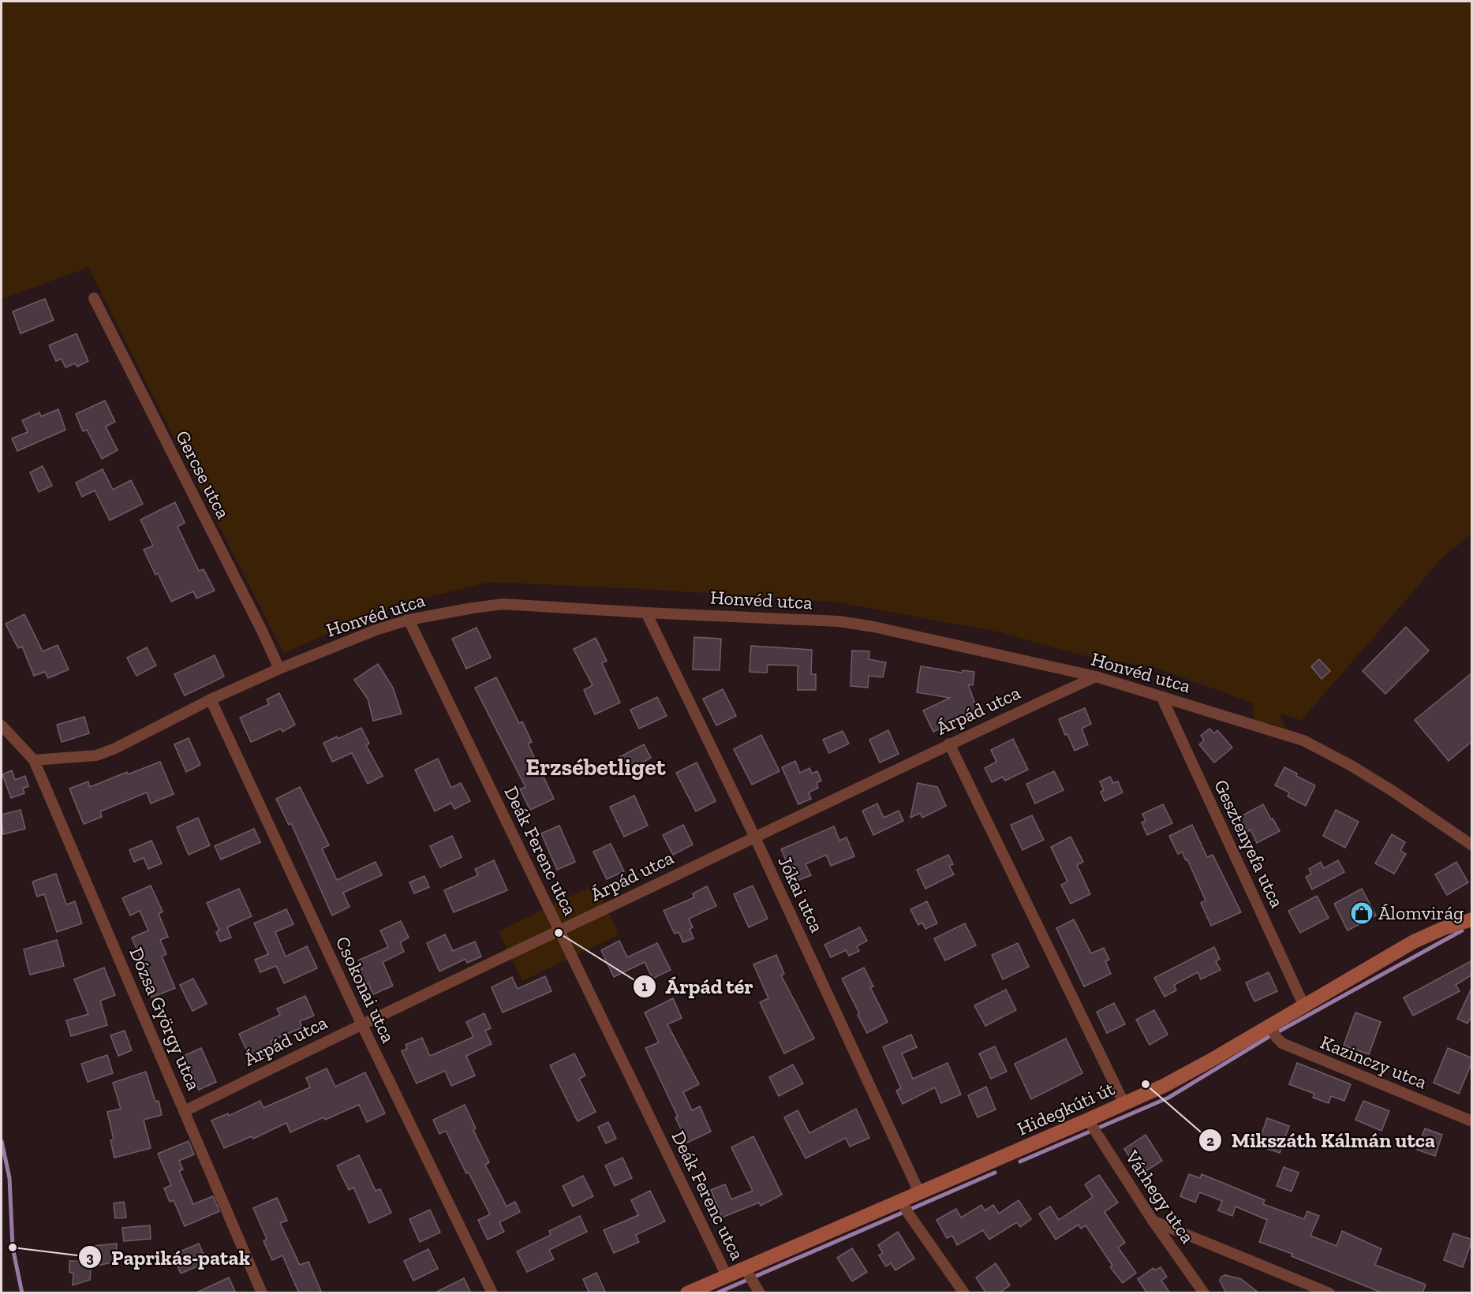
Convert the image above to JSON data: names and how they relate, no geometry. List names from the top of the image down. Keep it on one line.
{"streets":{"main road":["Hidegkúti út"],"street":["Gercse utca","Honvéd utca","Árpád utca","Gesztenyefa utca","Deák Ferenc utca","Jókai utca","Csokonai utca","Dózsa György utca","Kazinczy utca","Várhegy utca"]},"crossings":[["Gercse utca","Honvéd utca"],["Honvéd utca","Árpád utca"],["Honvéd utca","Gesztenyefa utca"],["Honvéd utca","Deák Ferenc utca"],["Honvéd utca","Jókai utca"],["Honvéd utca","Csokonai utca"],["Honvéd utca","Dózsa György utca"],["Árpád utca","Deák Ferenc utca"],["Árpád utca","Jókai utca"],["Árpád utca","Csokonai utca"],["Árpád utca","Dózsa György utca"],["Gesztenyefa utca","Hidegkúti út"],["Deák Ferenc utca","Hidegkúti út"],["Jókai utca","Hidegkúti út"],["Kazinczy utca","Hidegkúti út"],["Hidegkúti út","Várhegy utca"]],"districts":["Erzsébetliget"],"places":{"shop":["Álomvirág"],"other":["Árpád tér","Mikszáth Kálmán utca","Paprikás-patak"]}}
